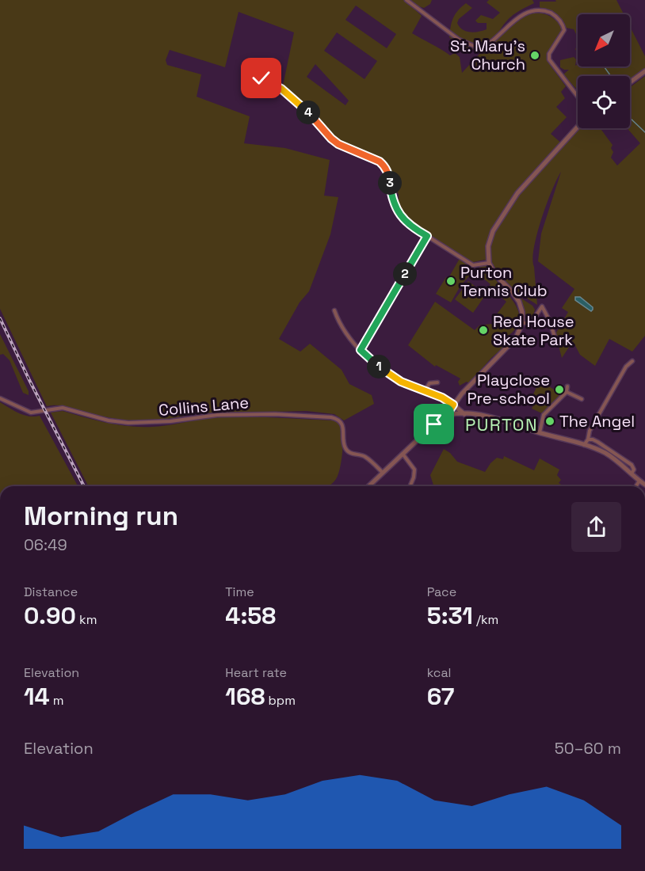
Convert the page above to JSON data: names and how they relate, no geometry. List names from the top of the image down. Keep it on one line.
{"streets":{"street":["Collins Lane"]},"districts":["PURTON"],"places":["St. Mary's Church","Purton Tennis Club","Red House Skate Park","Playclose Pre-school","The Angel"],"north":"bottom left","page":{"pins":["4","3","2","1"],"heading":["Morning run","06:49"],"stats":[["Distance","0.90 km"],["Time","4:58"],["Pace","5:31 /km"],["Elevation","14 m"],["Heart rate","168 bpm"],["kcal","67"]],"chart":["Elevation","50–60 m"]}}
